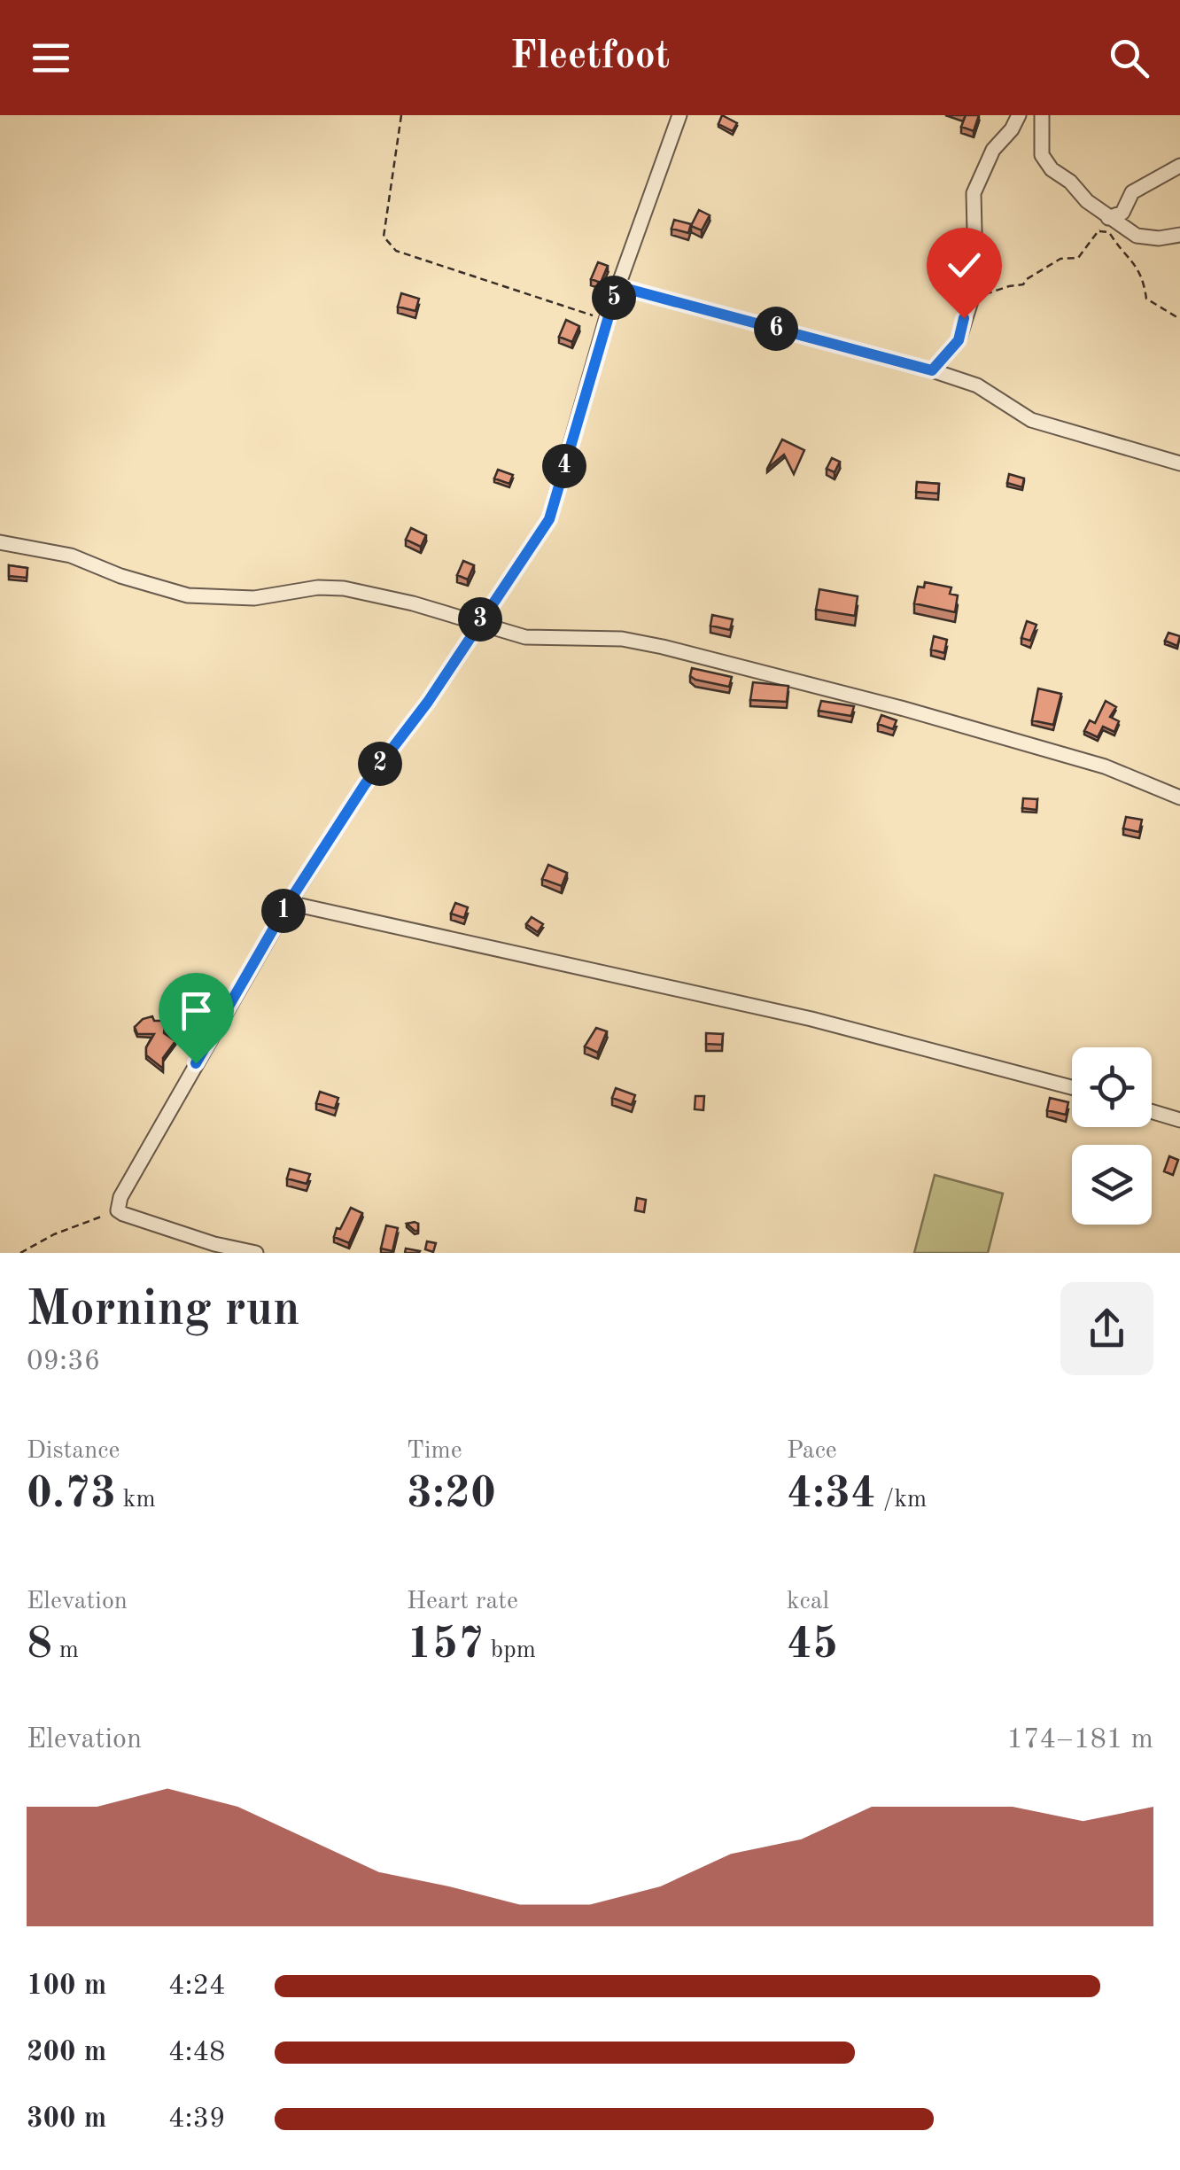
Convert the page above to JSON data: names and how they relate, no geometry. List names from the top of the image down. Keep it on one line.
{"page":{"header":"Fleetfoot","pins":["5","6","4","3","2","1"],"heading":["Morning run","09:36"],"stats":[["Distance","0.73 km"],["Time","3:20"],["Pace","4:34 /km"],["Elevation","8 m"],["Heart rate","157 bpm"],["kcal","45"]],"chart":["Elevation","174–181 m"],"list":[{"name":"100 m","note":"4:24"},{"name":"200 m","note":"4:48"},{"name":"300 m","note":"4:39"}]}}
